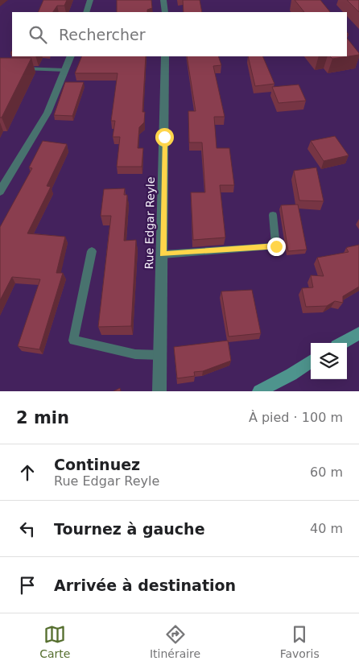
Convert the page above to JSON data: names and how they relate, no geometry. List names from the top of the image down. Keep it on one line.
{"streets":{"street":["Rue Edgar Reyle"]},"page":{"search":"Rechercher","heading":["2 min","À pied · 100 m"],"list":[["Continuez","Rue Edgar Reyle","60 m"],["Tournez à gauche","40 m"],"Arrivée à destination"],"nav":["Carte","Itinéraire","Favoris"]}}
